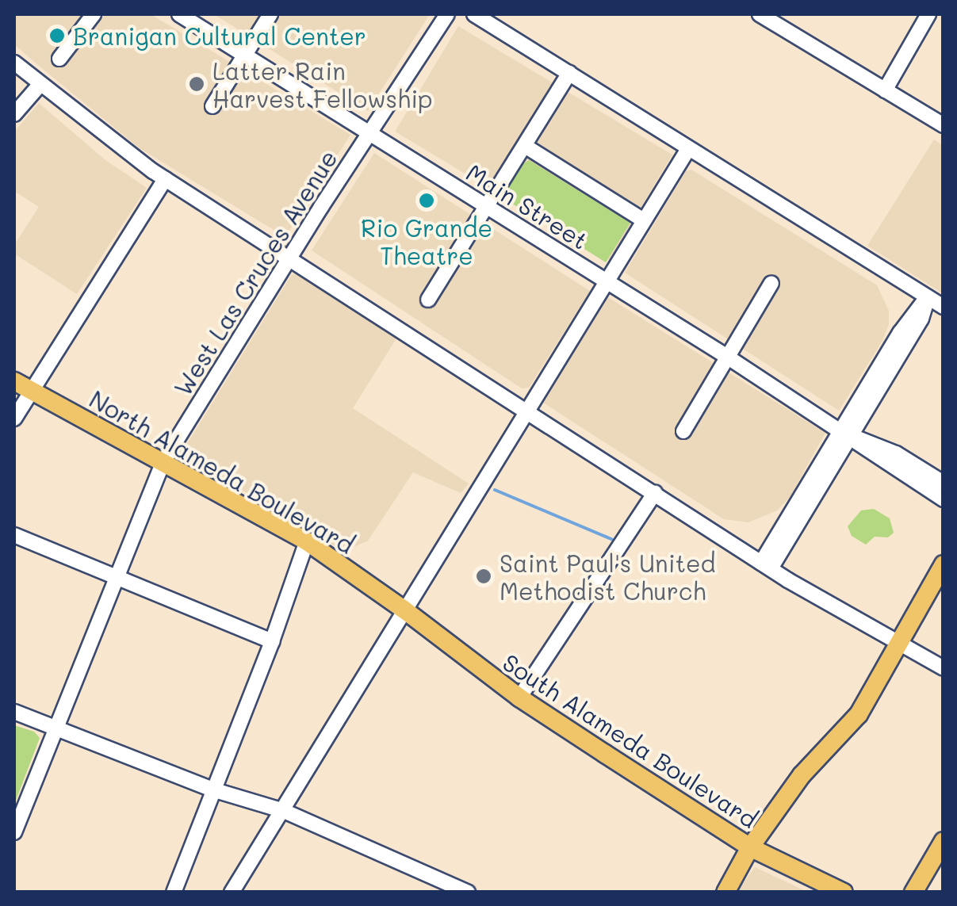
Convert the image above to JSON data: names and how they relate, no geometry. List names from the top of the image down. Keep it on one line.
{"streets":{"main road":["North Alameda Boulevard","South Alameda Boulevard"],"street":["Main Street","West Las Cruces Avenue"]},"crossings":[["Main Street","West Las Cruces Avenue"],["West Las Cruces Avenue","North Alameda Boulevard"],["North Alameda Boulevard","South Alameda Boulevard"]],"places":["Branigan Cultural Center","Latter Rain Harvest Fellowship","Rio Grande Theatre","Saint Paul's United Methodist Church"]}
